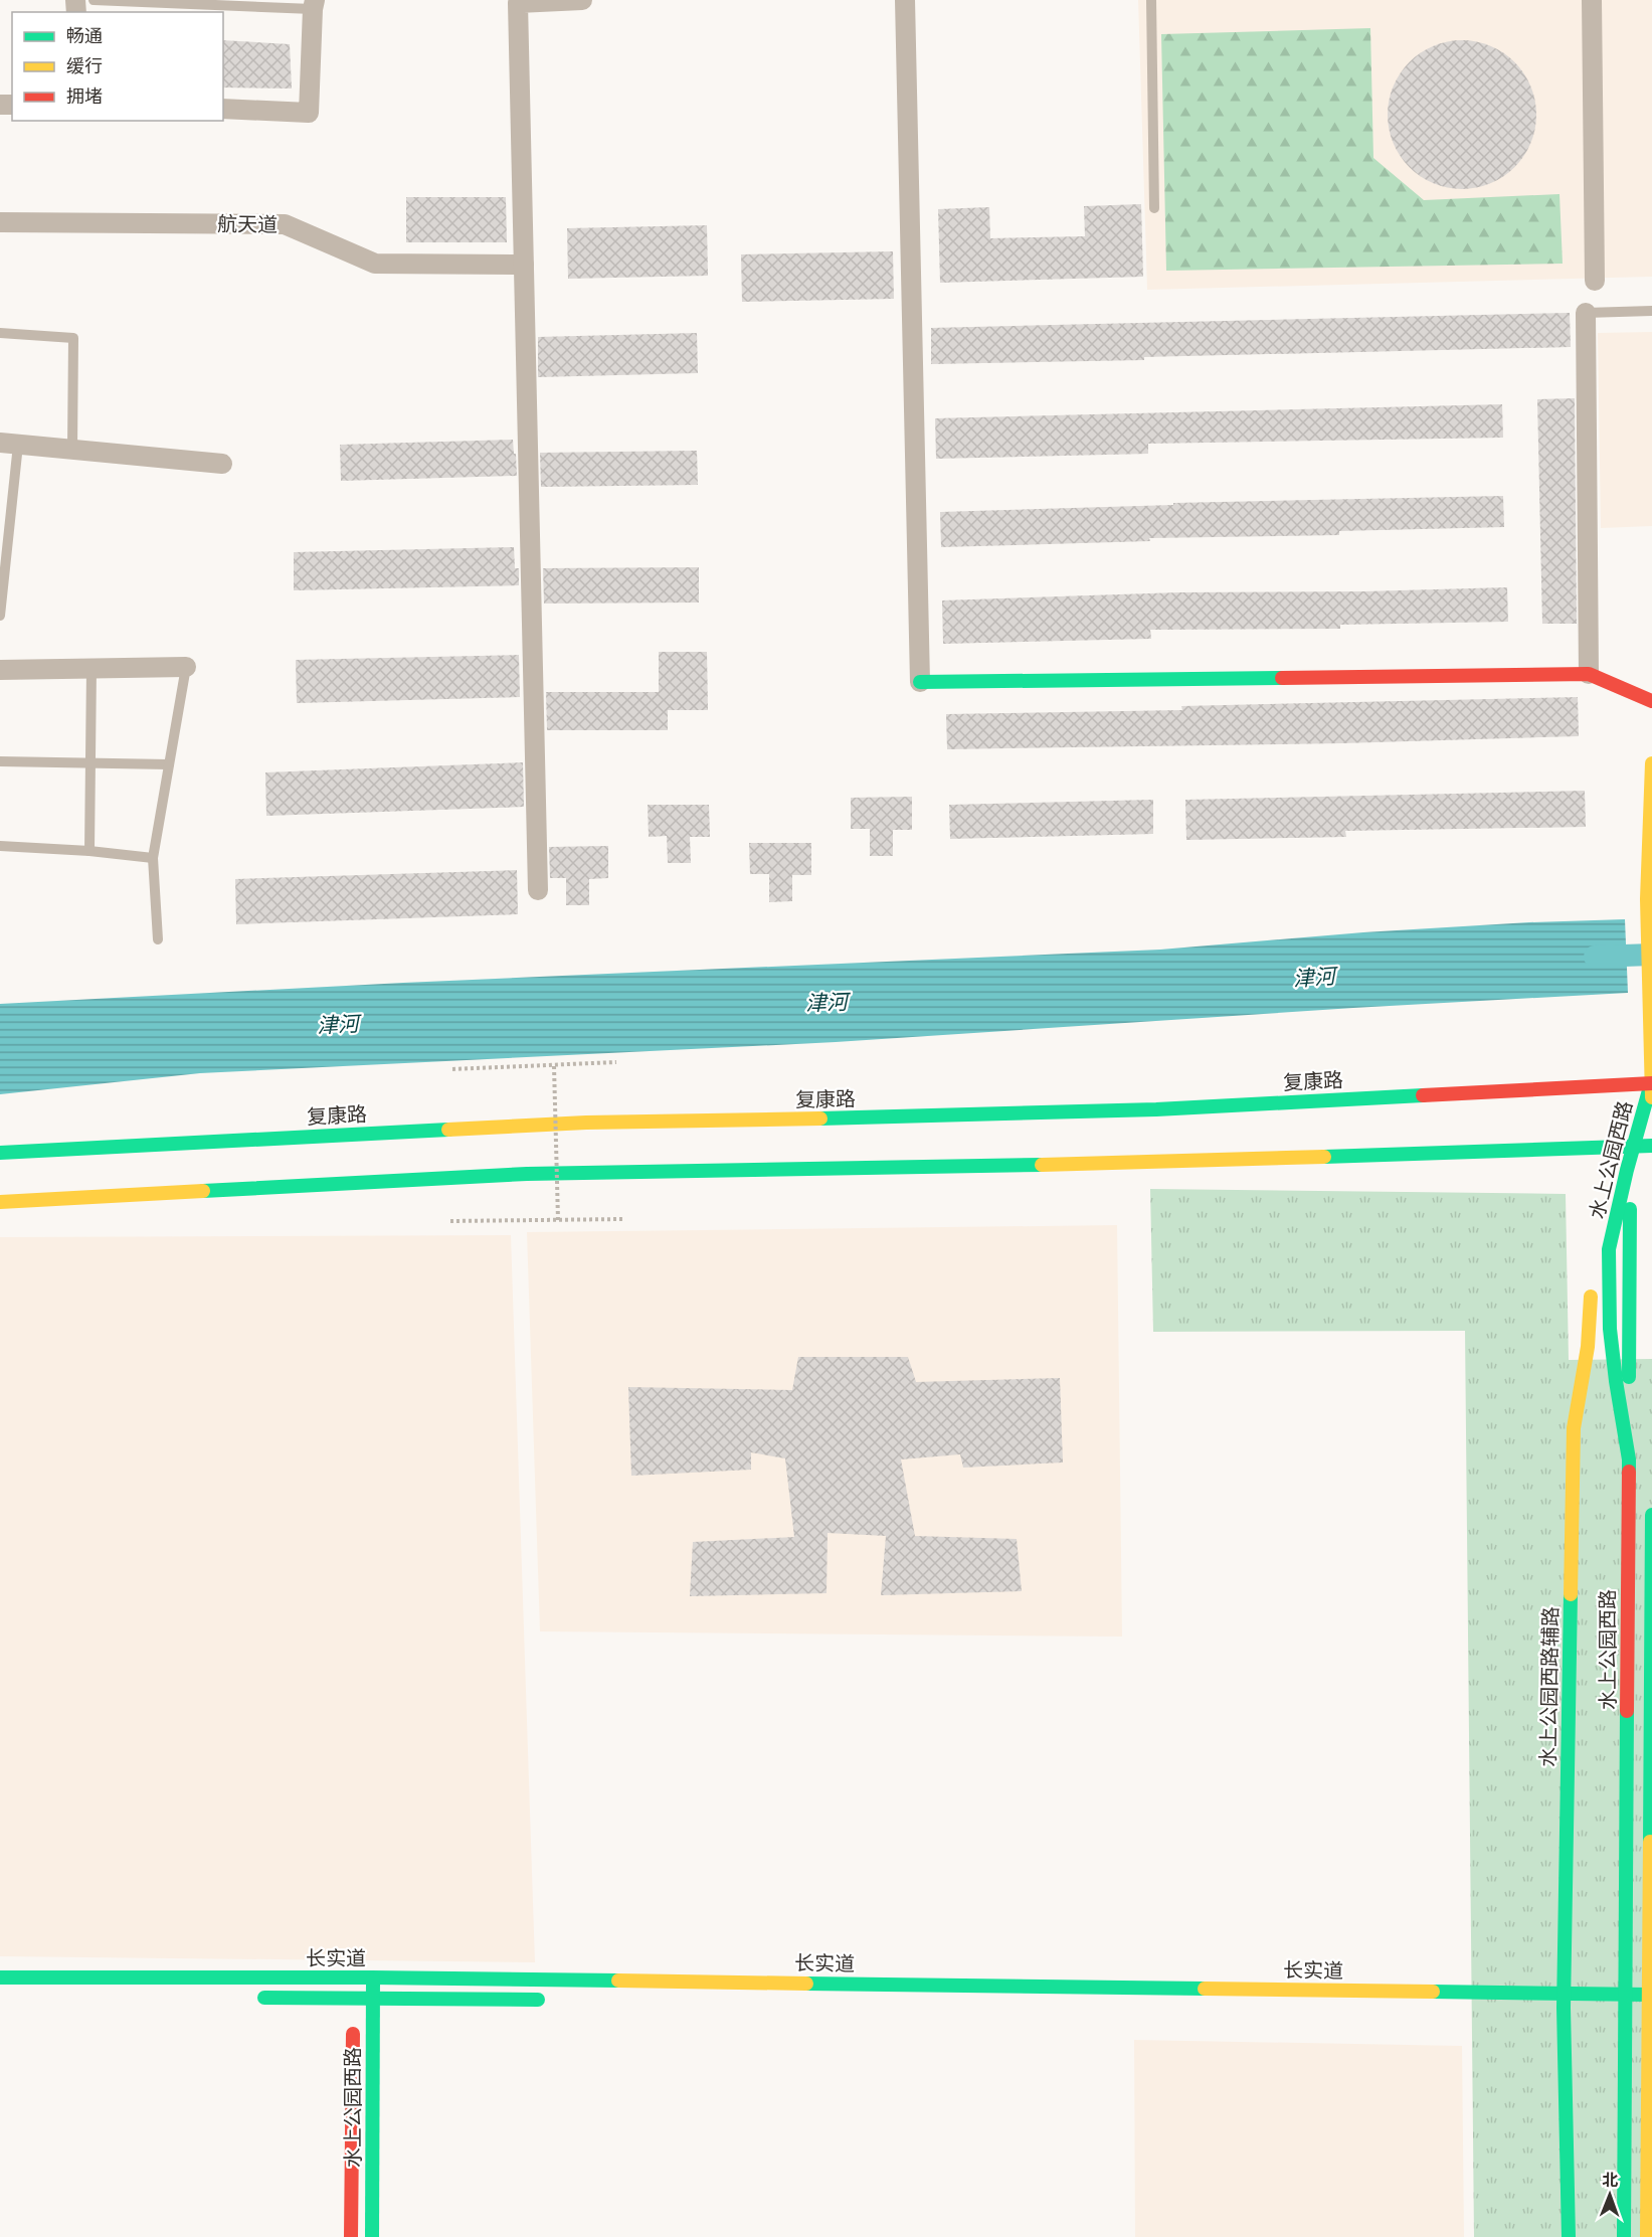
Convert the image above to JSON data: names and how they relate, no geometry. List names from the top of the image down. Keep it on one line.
{"streets":{"main road":["复康路","水上公园西路","水上公园西路辅路","长实道"],"street":["航天道"]},"crossings":[["复康路","水上公园西路"],["水上公园西路","长实道"],["水上公园西路辅路","长实道"]],"water":["津河"],"legend":["畅通","缓行","拥堵"],"north":"top"}
